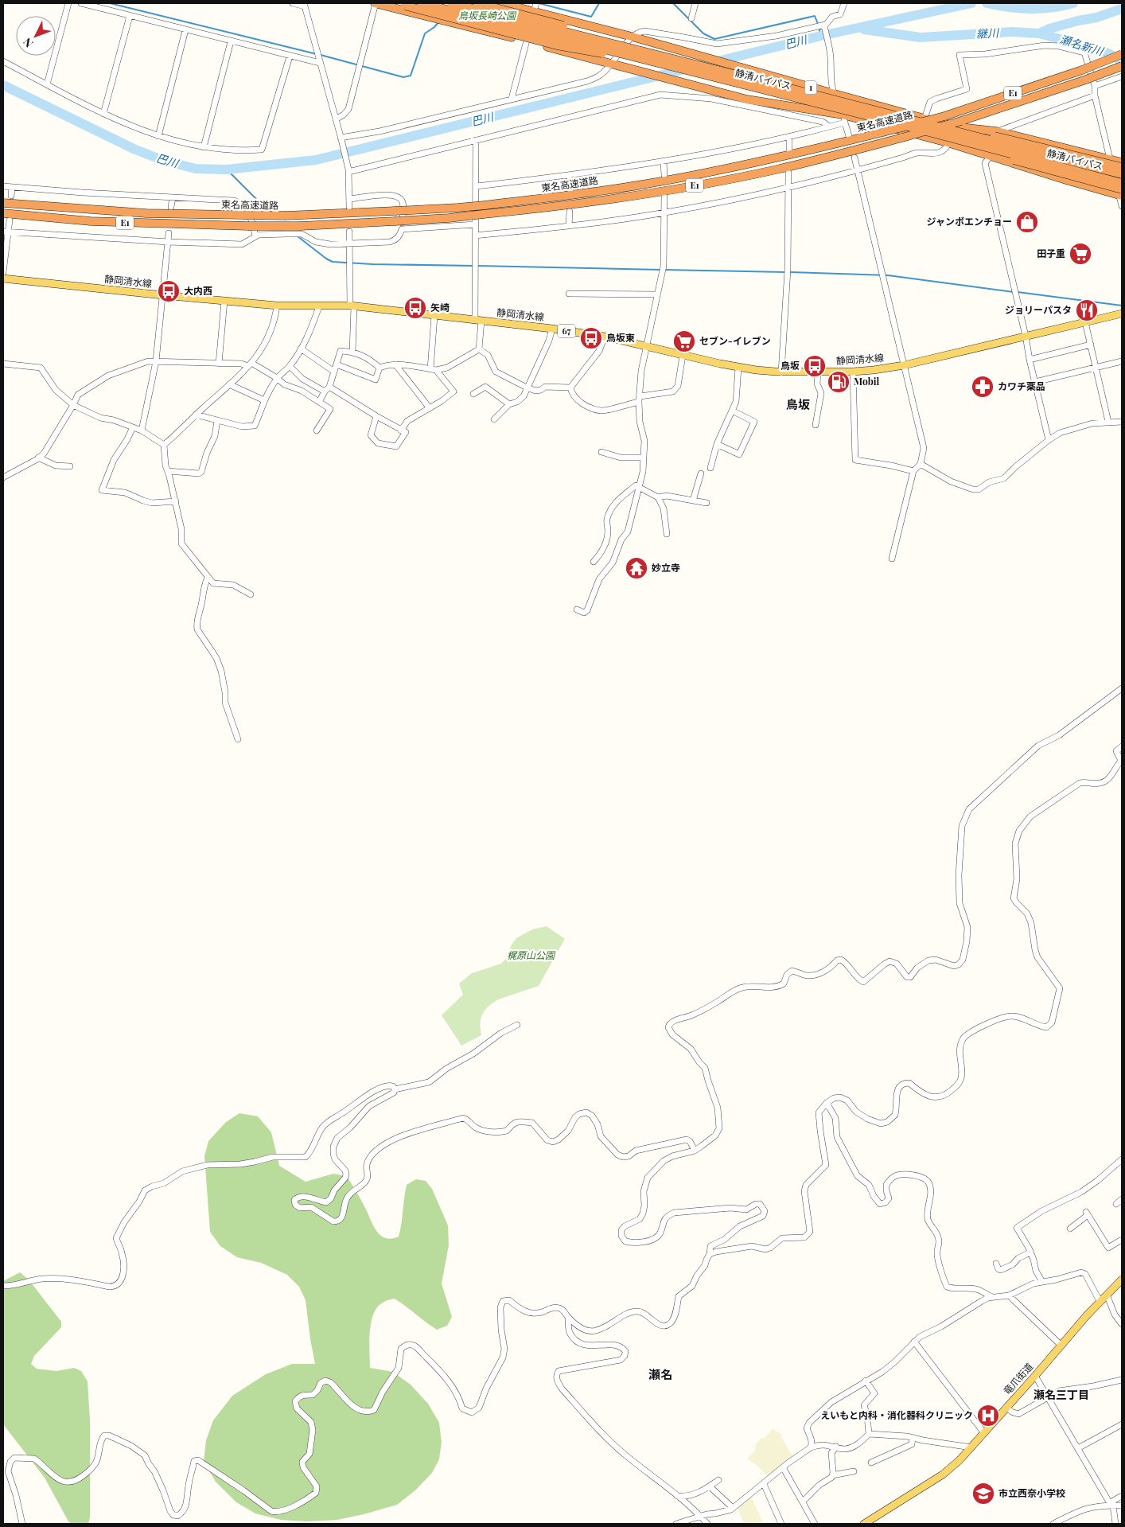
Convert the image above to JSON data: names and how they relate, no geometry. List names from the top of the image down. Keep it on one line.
{"streets":{"highway":["静清バイパス","1","E1","東名高速道路"],"main road":["静岡清水線","67","竜爪街道"]},"crossings":[["静清バイパス","1"],["1","東名高速道路"]],"districts":["鳥坂","瀬名","瀬名三丁目"],"water":["継川","巴川","瀬名新川"],"parks":["鳥坂長崎公園","梶原山公園"],"places":{"shop":["ジャンボエンチョー"],"supermarket":["田子重","セブン-イレブン"],"bus stop":["大内西","矢崎","鳥坂東","鳥坂"],"restaurant":["ジョリーパスタ"],"fuel station":["Mobil"],"pharmacy":["カワチ薬品"],"temple":["妙立寺"],"hospital":["えいもと内科・消化器科クリニック"],"school or university":["市立西奈小学校"]},"north":"bottom left"}
